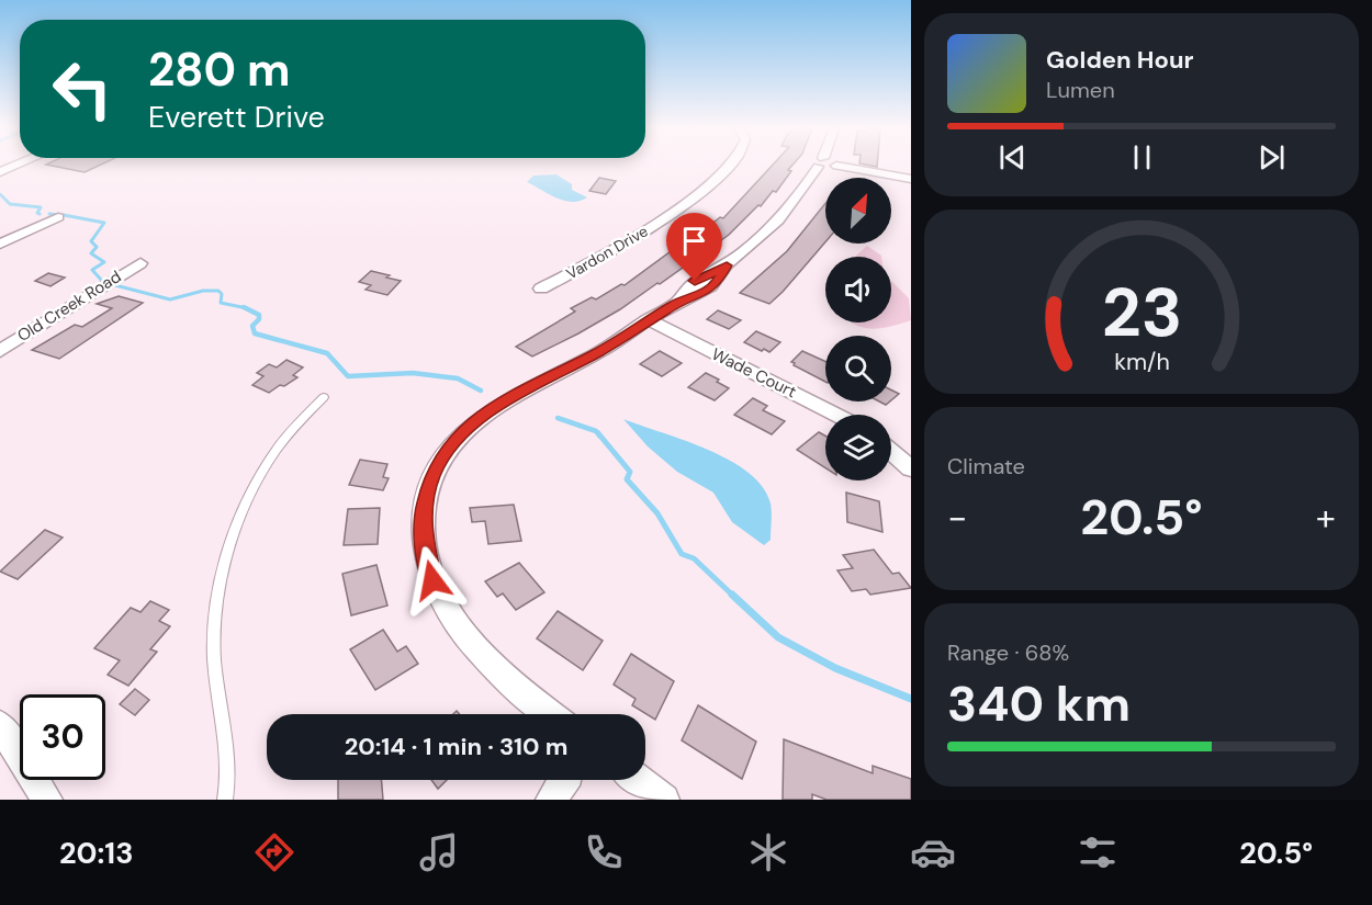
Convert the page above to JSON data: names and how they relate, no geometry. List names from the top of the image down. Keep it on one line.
{"streets":{"street":["Vardon Drive","Old Creek Road","Wade Court"]},"north":"top right","page":{"turn":["280 m","Everett Drive"],"song":["Golden Hour","Lumen"],"tile":["Climate",["Range · 68%","340 km"]],"heat":["−","20.5°","+"],"limit":"30","trip":"20:14 · 1 min · 310 m","tabs":["20:13","20.5°"],"gauge":["23","km/h"]}}
